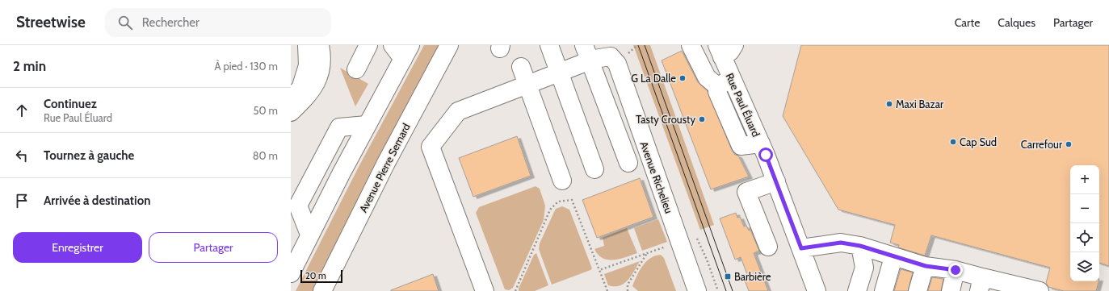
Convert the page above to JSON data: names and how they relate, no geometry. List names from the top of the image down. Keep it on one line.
{"streets":{"street":["Rue Paul Éluard","Avenue Pierre Semard","Avenue Richelieu"]},"places":{"other":["G La Dalle","Maxi Bazar","Tasty Crousty","Cap Sud","Carrefour"],"transit":["Barbière"]},"scale_bar":"20 m","page":{"header":"Streetwise","search":"Rechercher","nav":["Carte","Calques","Partager"],"heading":["2 min","À pied · 130 m"],"list":[["Continuez","Rue Paul Éluard","50 m"],["Tournez à gauche","80 m"],"Arrivée à destination"],"map_buttons":["+","−"],"buttons":["Enregistrer","Partager"],"scale":"20 m"}}
